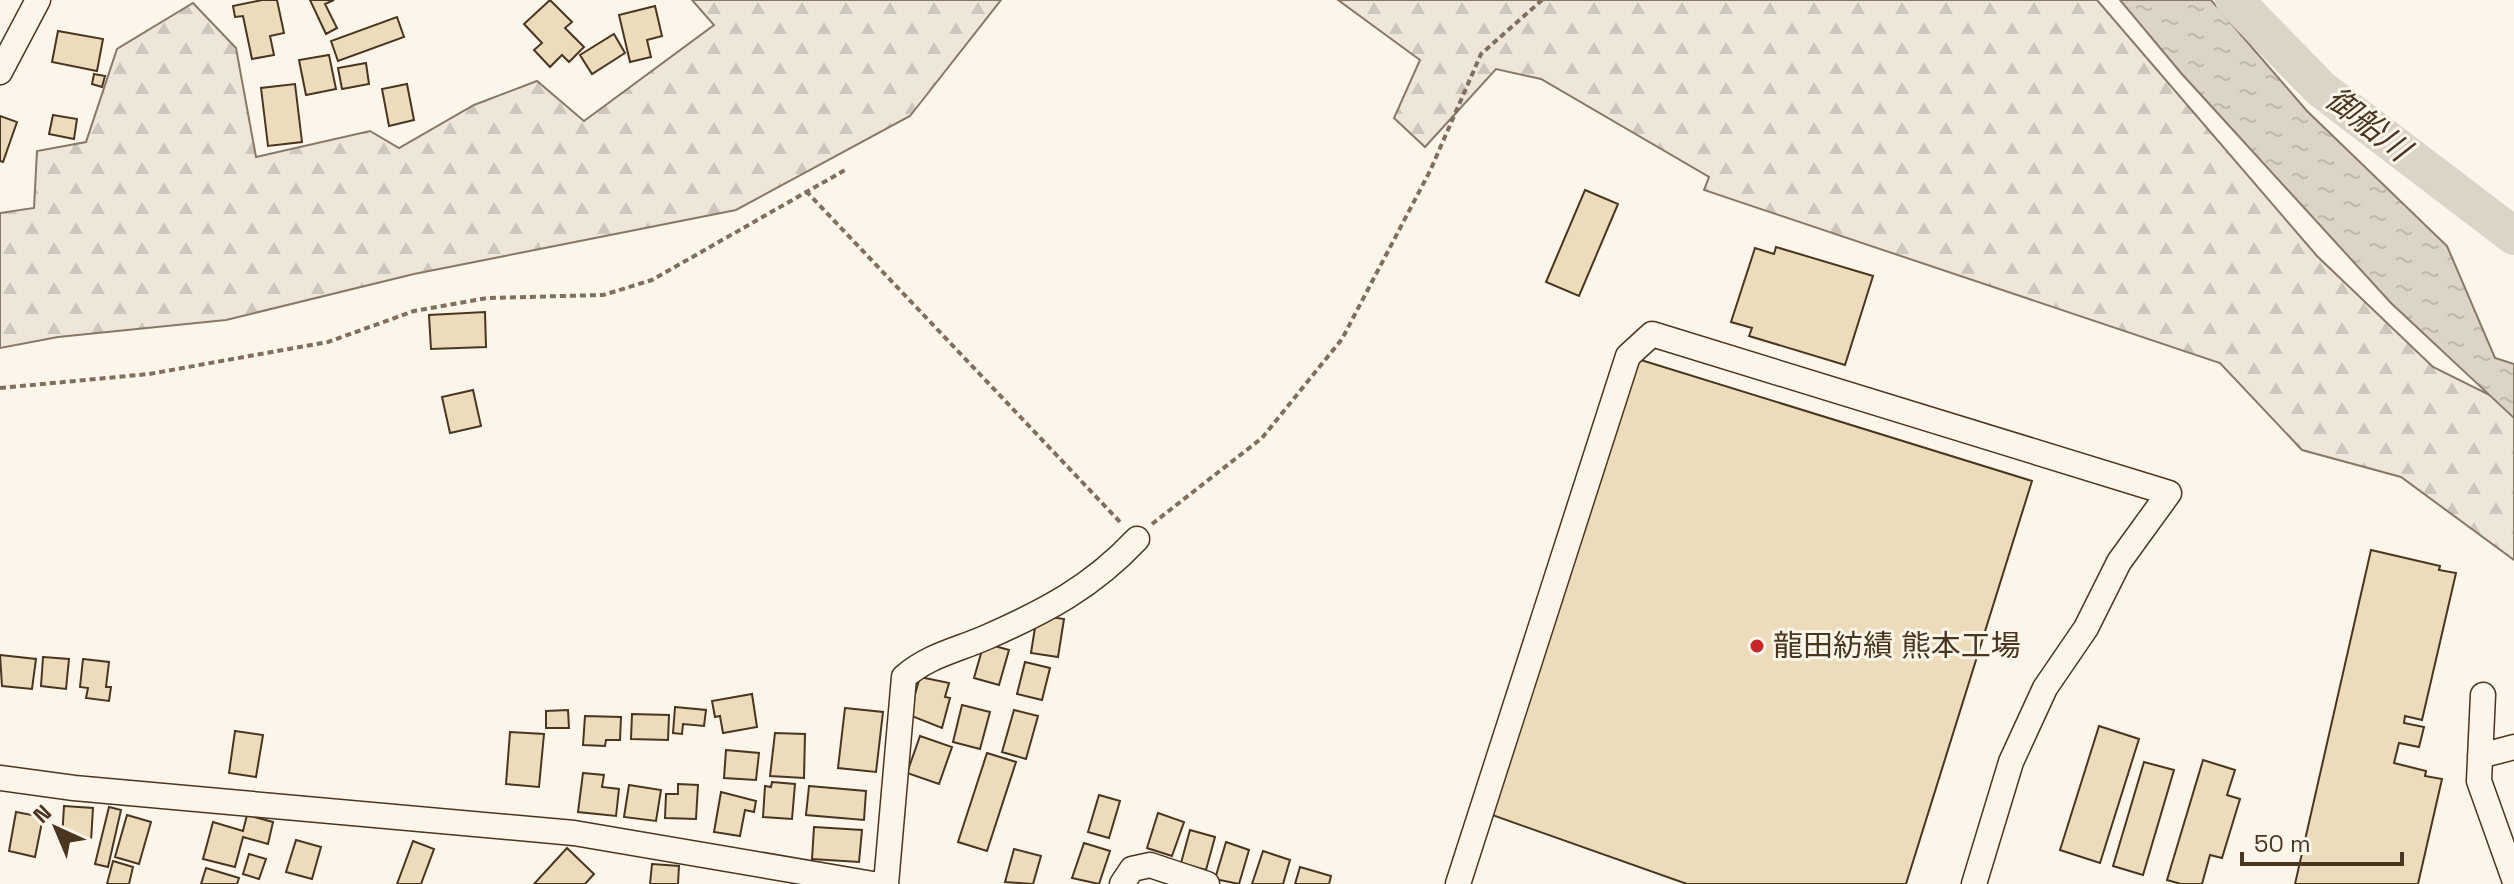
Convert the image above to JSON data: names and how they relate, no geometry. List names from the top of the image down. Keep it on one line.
{"water":["御船川"],"places":["龍田紡績 熊本工場"],"scale_bar":"50 m","north":"top left"}
